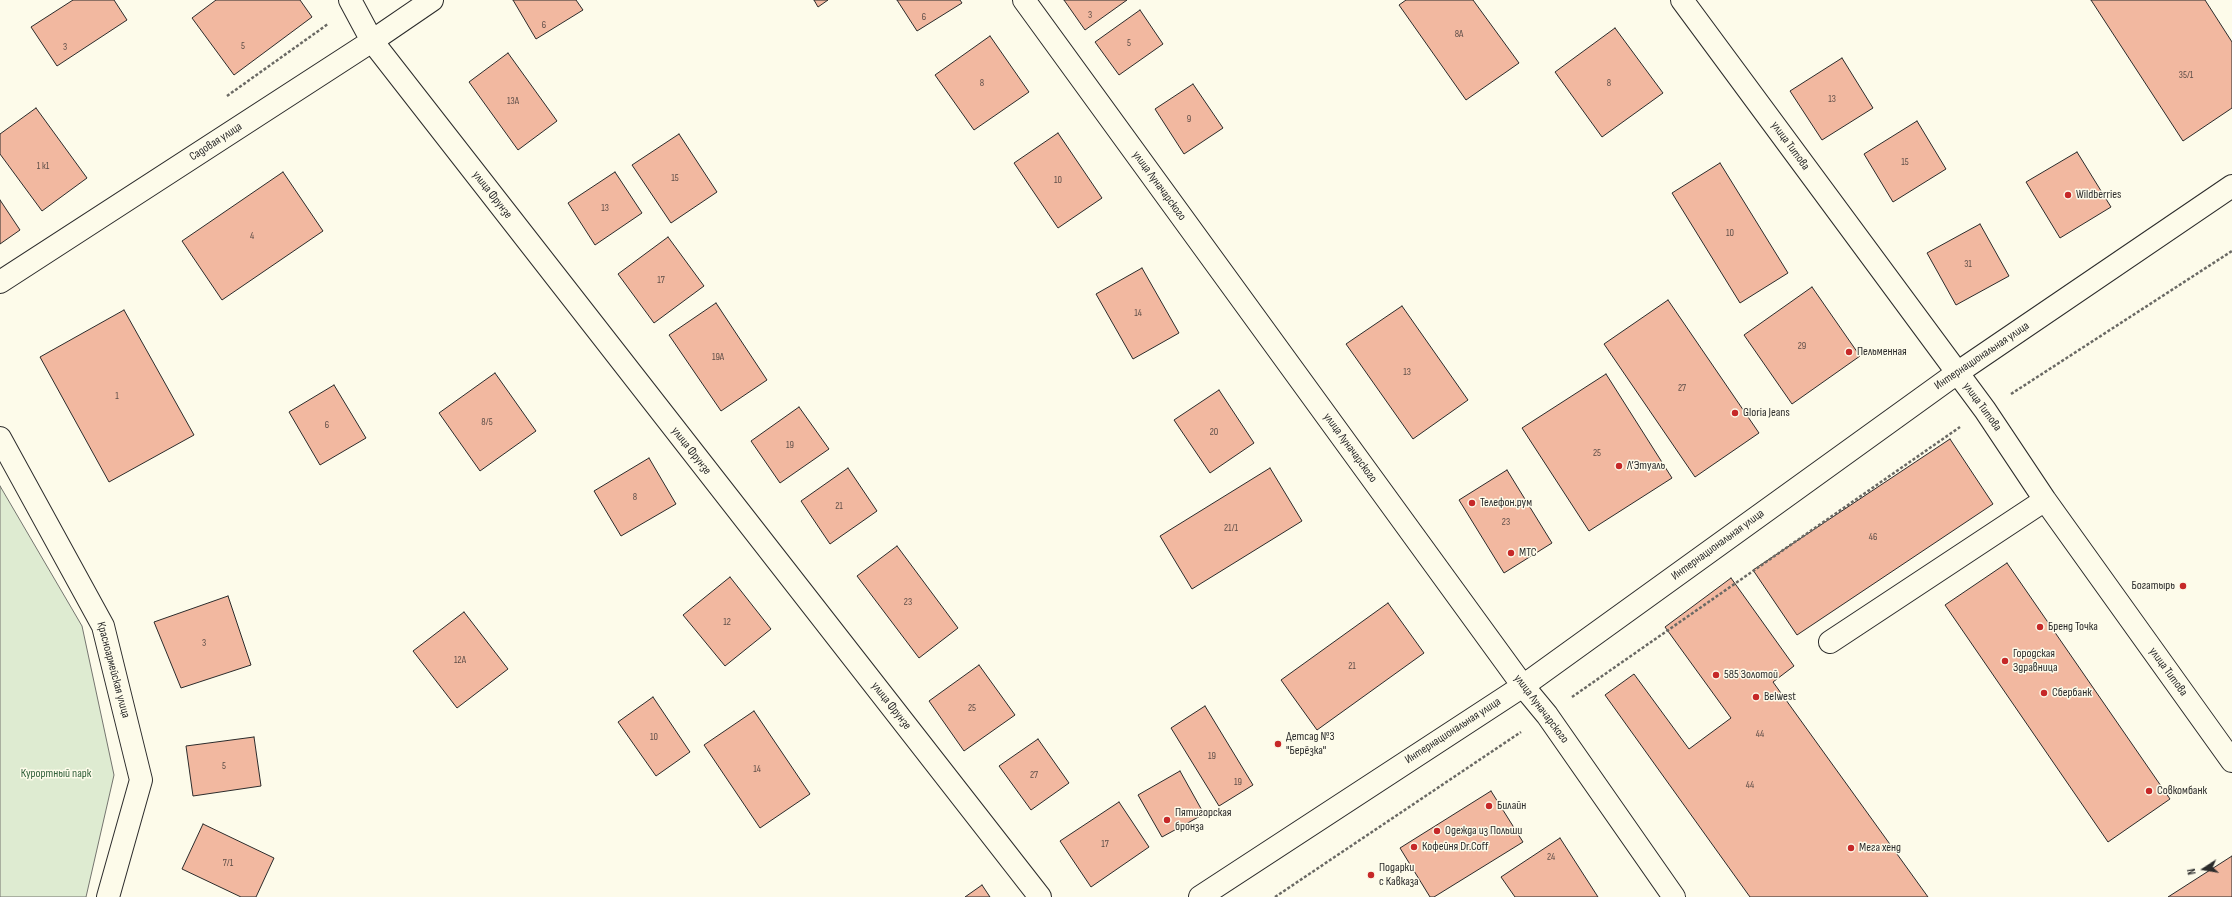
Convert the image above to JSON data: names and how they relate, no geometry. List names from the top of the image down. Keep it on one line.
{"streets":{"street":["Садовая улица","улица Титова","улица Луначарского","улица Фрунзе","Интернациональная улица","Красноармейская улица"]},"crossings":[["Садовая улица","улица Фрунзе"],["улица Титова","Интернациональная улица"],["улица Луначарского","Интернациональная улица"]],"parks":["Курортный парк"],"places":["Wildberries","Пельменная","Gloria Jeans","Л’Этуаль","Телефон.рум","МТС","Богатырь","Бренд Точка","Городская Здравница","585 Золотой","Сбербанк","Belwest","Детсад №3 \"Берёзка\"","Совкомбанк","Билайн","Пятигорская бронза","Одежда из Польши","Кофейня Dr.Coff","Мега хенд","Подарки с Кавказа"],"house_numbers":["3","6","6","8А","5","5","3","35/1","8","8","13","13А","9","15","1 к1","15","10","13","10","4","31","17","14","29","19А","13","27","1","8/5","6","20","19","25","8","21","23","21/1","46","23","12","3","12А","21","25","44","10","19","5","14","27","19","44","17","24","7/1"],"north":"left"}
